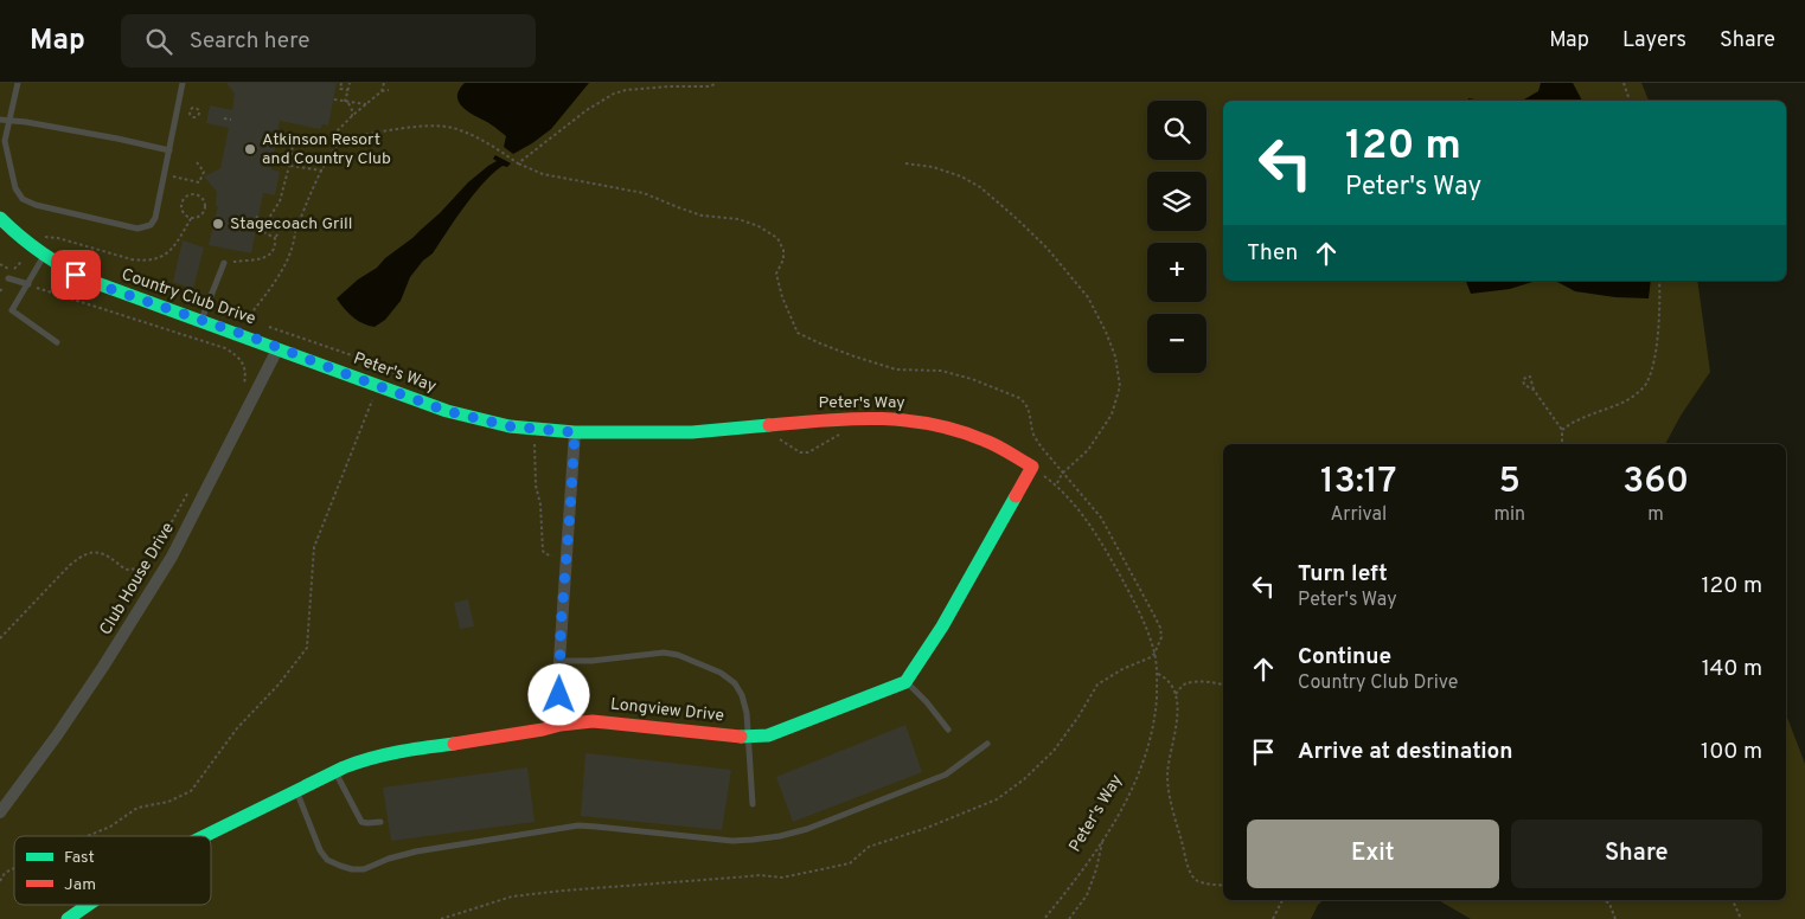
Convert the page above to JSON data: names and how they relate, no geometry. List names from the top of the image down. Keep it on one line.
{"streets":{"street":["Country Club Drive","Peter's Way","Club House Drive","Longview Drive"]},"crossings":[["Country Club Drive","Peter's Way"],["Country Club Drive","Club House Drive"],["Peter's Way","Club House Drive"]],"places":["Atkinson Resort and Country Club","Stagecoach Grill"],"legend":["Fast","Jam"],"page":{"header":"Map","search":"Search here","nav":["Map","Layers","Share"],"map_buttons":["+","−"],"turn":["120 m","Peter's Way"],"then":"Then","eta":["13:17","Arrival","5","min","360","m"],"list":[{"name":"Turn left","note":"Peter's Way","value":"120 m"},{"name":"Continue","note":"Country Club Drive","value":"140 m"},{"name":"Arrive at destination","value":"100 m"}],"buttons":["Exit","Share"]}}
